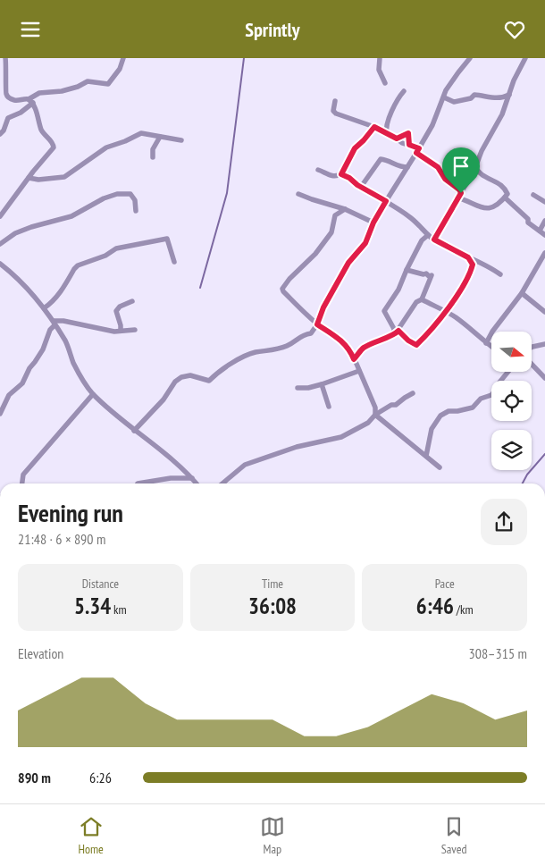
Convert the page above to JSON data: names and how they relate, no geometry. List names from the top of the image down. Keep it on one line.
{"north":"right","page":{"header":"Sprintly","heading":["Evening run","21:48 · 6 × 890 m"],"stats":[["Distance","5.34 km"],["Time","36:08"],["Pace","6:46 /km"]],"chart":["Elevation","308–315 m"],"list":[{"name":"890 m","note":"6:26"}],"tabs":["Home","Map","Saved"]}}
